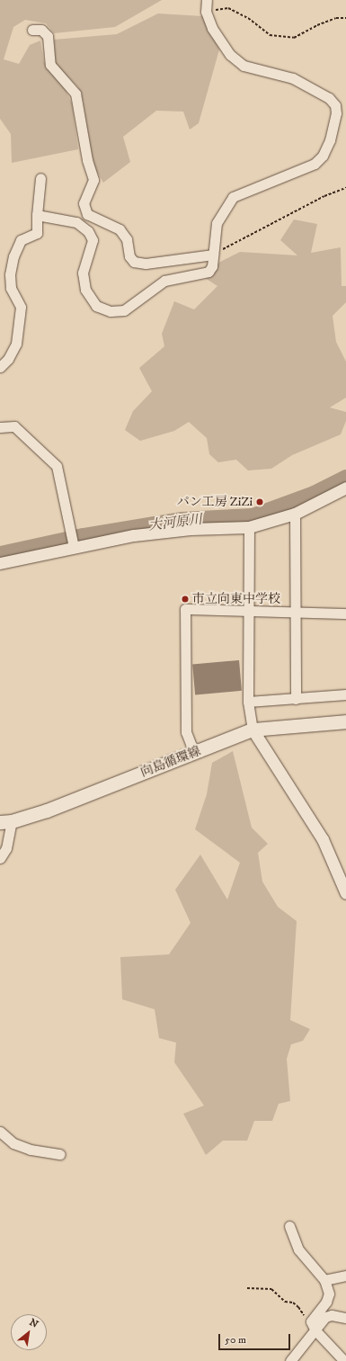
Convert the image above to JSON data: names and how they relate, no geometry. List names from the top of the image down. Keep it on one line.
{"streets":{"main road":["向島循環線"]},"water":["大河原川"],"places":["パン工房 ZiZi","市立向東中学校"],"scale_bar":"50 m","north":"top right"}
